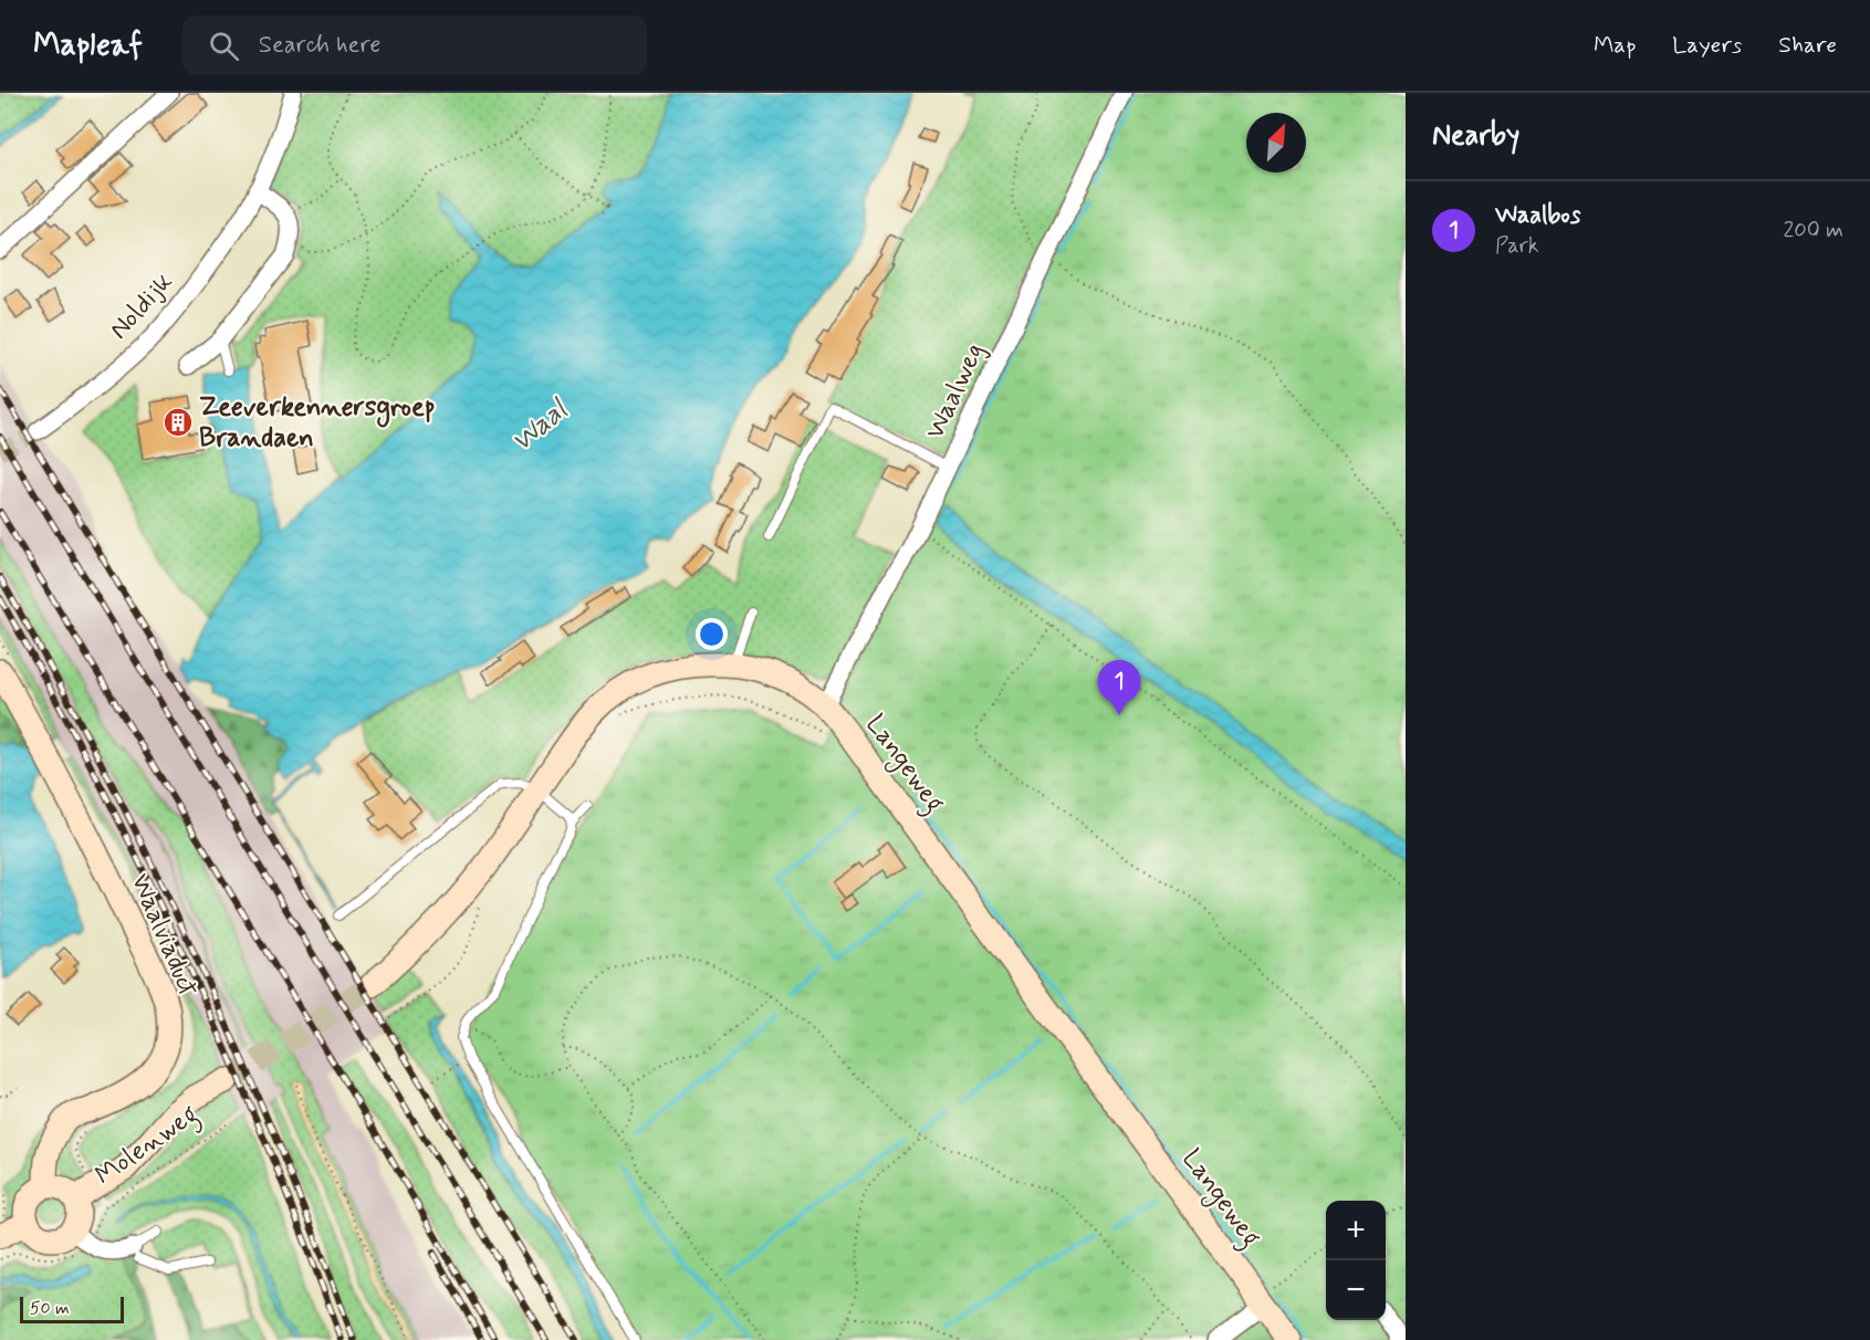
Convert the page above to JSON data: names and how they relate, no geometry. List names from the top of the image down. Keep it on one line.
{"streets":{"main road":["Langeweg","Waalviaduct","Molenweg"],"street":["Noldijk","Waalweg"]},"crossings":[["Waalweg","Langeweg"]],"water":["Waal"],"places":{"building":["Zeeverkennersgroep Brandaen"]},"scale_bar":"50 m","north":"top right","page":{"header":"Mapleaf","search":"Search here","nav":["Map","Layers","Share"],"heading":"Nearby","list":[{"mark":"1","name":"Waalbos","note":"Park","value":"200 m"}],"pins":"1","map_buttons":["+","−"],"scale":"50 m"}}
